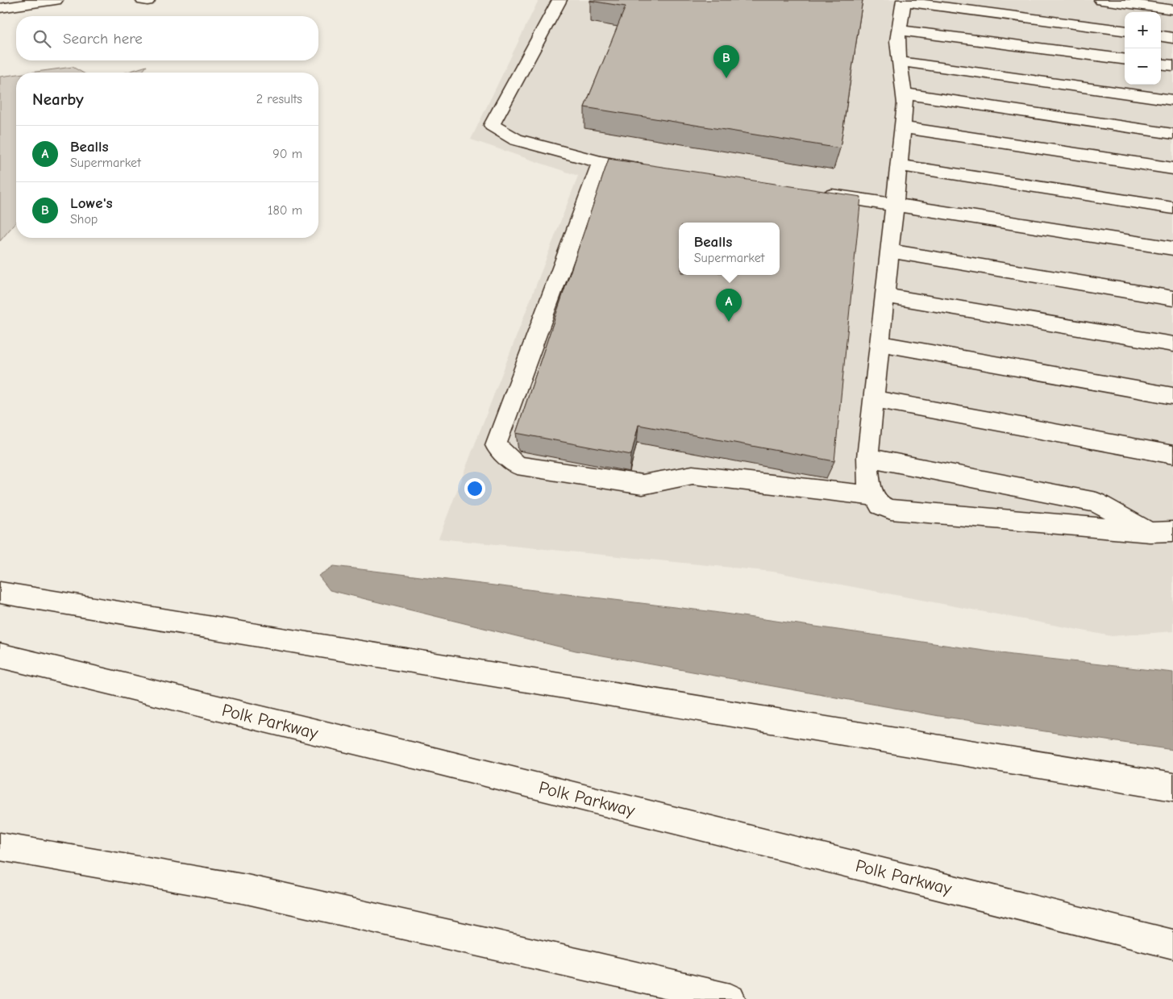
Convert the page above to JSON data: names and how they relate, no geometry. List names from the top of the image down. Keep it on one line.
{"streets":{"main road":["Polk Parkway"]},"page":{"map_buttons":["+","−"],"search":"Search here","pins":["B","A"],"heading":["Nearby","2 results"],"list":[{"mark":"A","name":"Bealls","note":"Supermarket","value":"90 m"},{"mark":"B","name":"Lowe's","note":"Shop","value":"180 m"}],"popup":["Bealls","Supermarket"]}}
